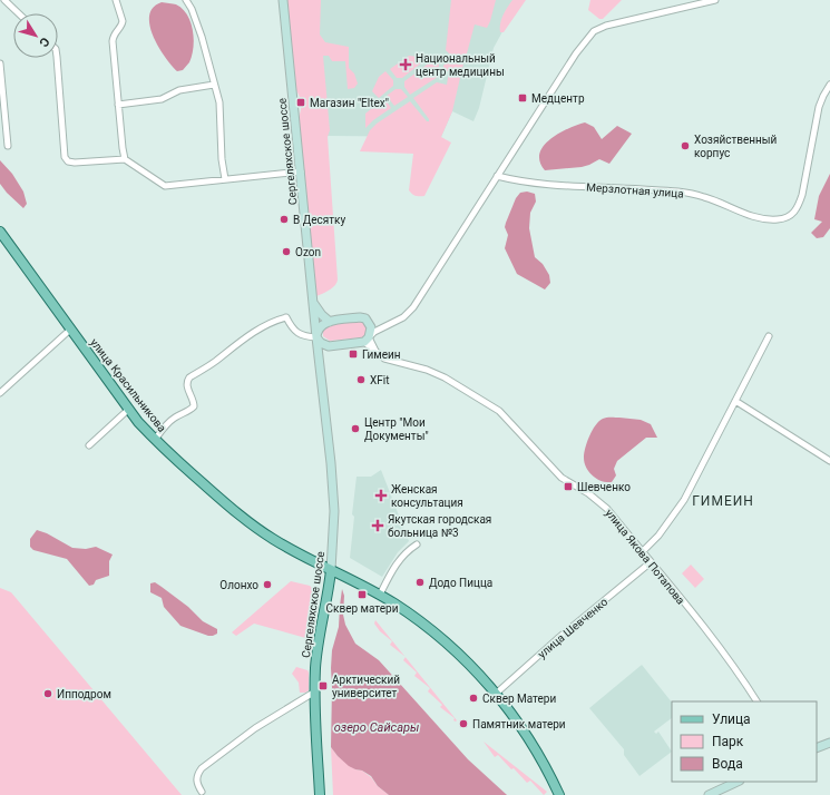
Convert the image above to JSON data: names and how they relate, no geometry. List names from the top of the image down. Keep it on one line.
{"streets":{"main road":["Сергеляхское шоссе","улица Красильникова"],"street":["Мерзлотная улица","улица Якова Потапова","улица Шевченко"]},"crossings":[["Сергеляхское шоссе","улица Красильникова"],["улица Красильникова","улица Шевченко"],["улица Якова Потапова","улица Шевченко"]],"districts":["ГИМЕИН"],"water":["озеро Сайсары"],"places":{"health":["Национальный центр медицины","Женская консультация","Якутская городская больница №3"],"transit":["Медцентр","Магазин \"Eltex\"","Гимеин","Шевченко","Сквер матери","Арктический университет"],"other":["Хозяйственный корпус","В Десятку","Ozon","XFit","Центр \"Мои Документы\"","Додо Пицца","Олонхо","Ипподром","Сквер Матери","Памятник матери"]},"legend":["Улица","Парк","Вода"],"north":"bottom right"}
